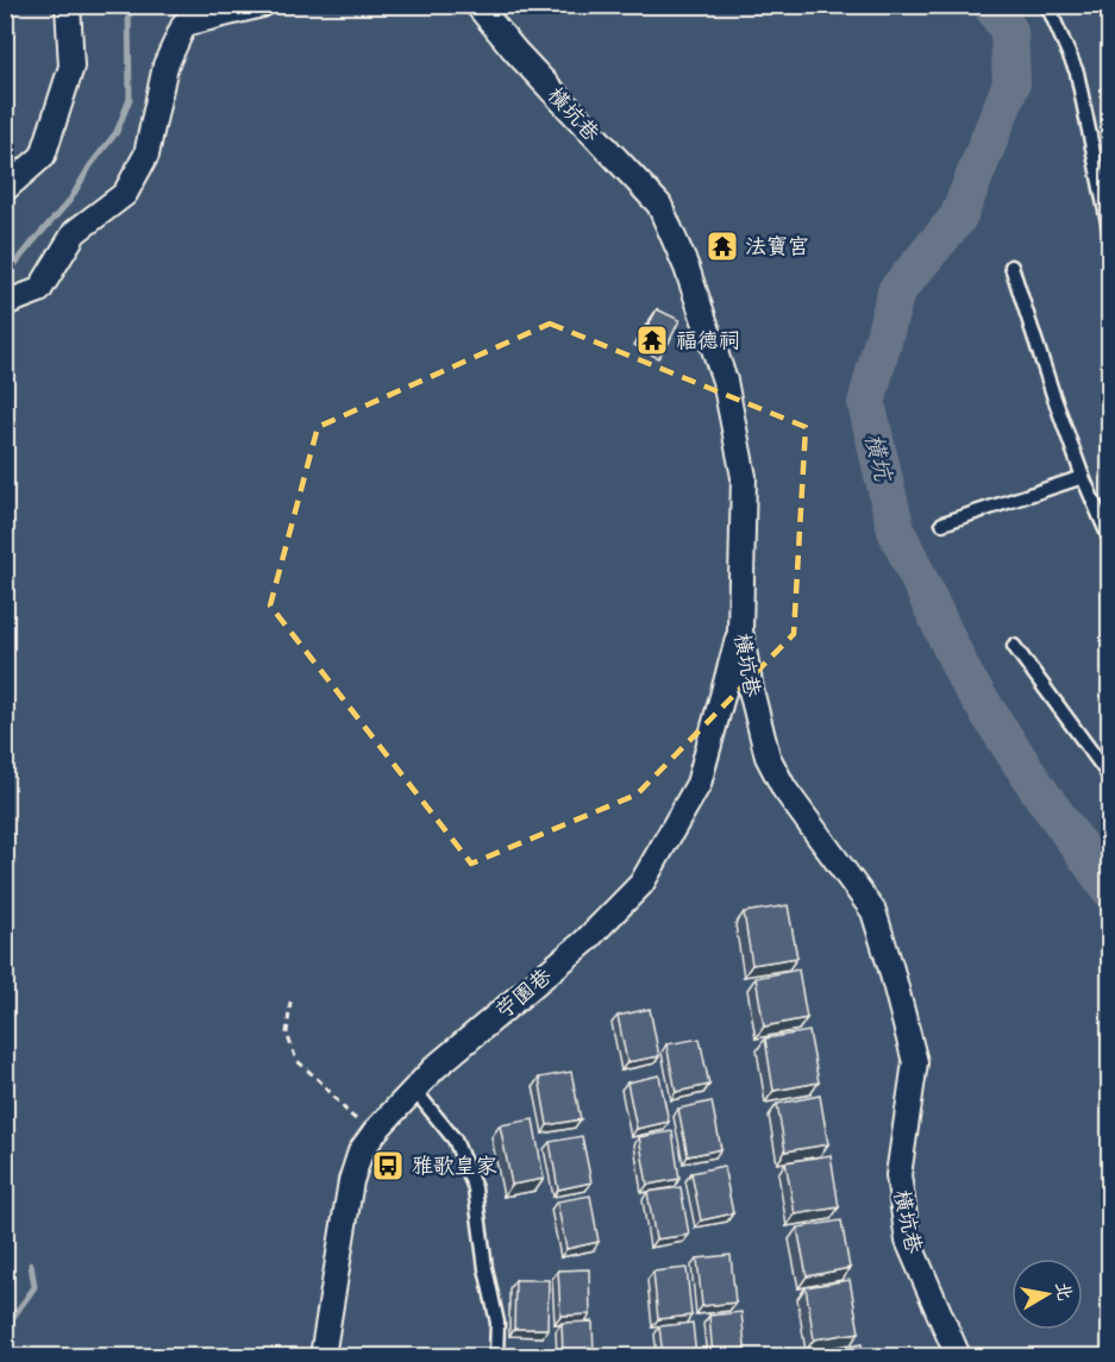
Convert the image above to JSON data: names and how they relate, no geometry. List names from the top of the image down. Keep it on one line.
{"streets":{"street":["橫坑巷","苧園巷"]},"crossings":[["橫坑巷","苧園巷"]],"water":["橫坑"],"places":{"temple":["法寶宮","福德祠"],"bus stop":["雅歌皇家"]},"north":"right"}
